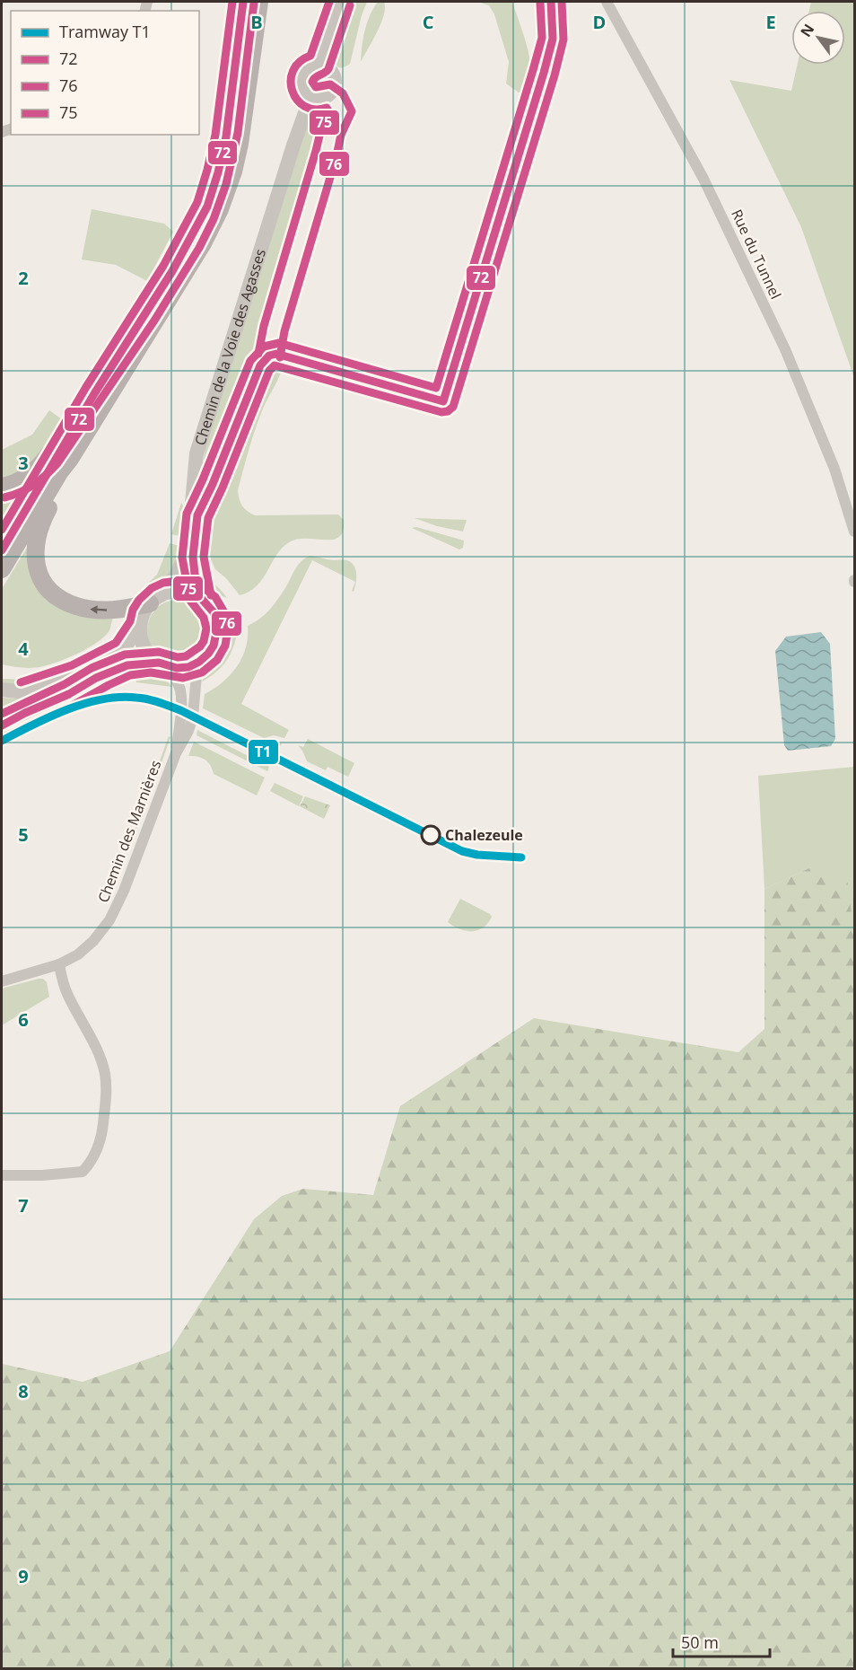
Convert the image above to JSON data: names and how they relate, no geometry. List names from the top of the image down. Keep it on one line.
{"streets":{"street":["Rue du Tunnel","Chemin de la Voie des Agasses","Chemin des Marnières"]},"places":["Chalezeule"],"lines":["transit line 72","transit line 76","transit line 75","tram line T1"],"legend":["Tramway T1","72","76","75"],"scale_bar":"50 m","north":"top left","grid":{"columns":["B","C","D","E"],"rows":["2","3","4","5","6","7","8","9"]}}
